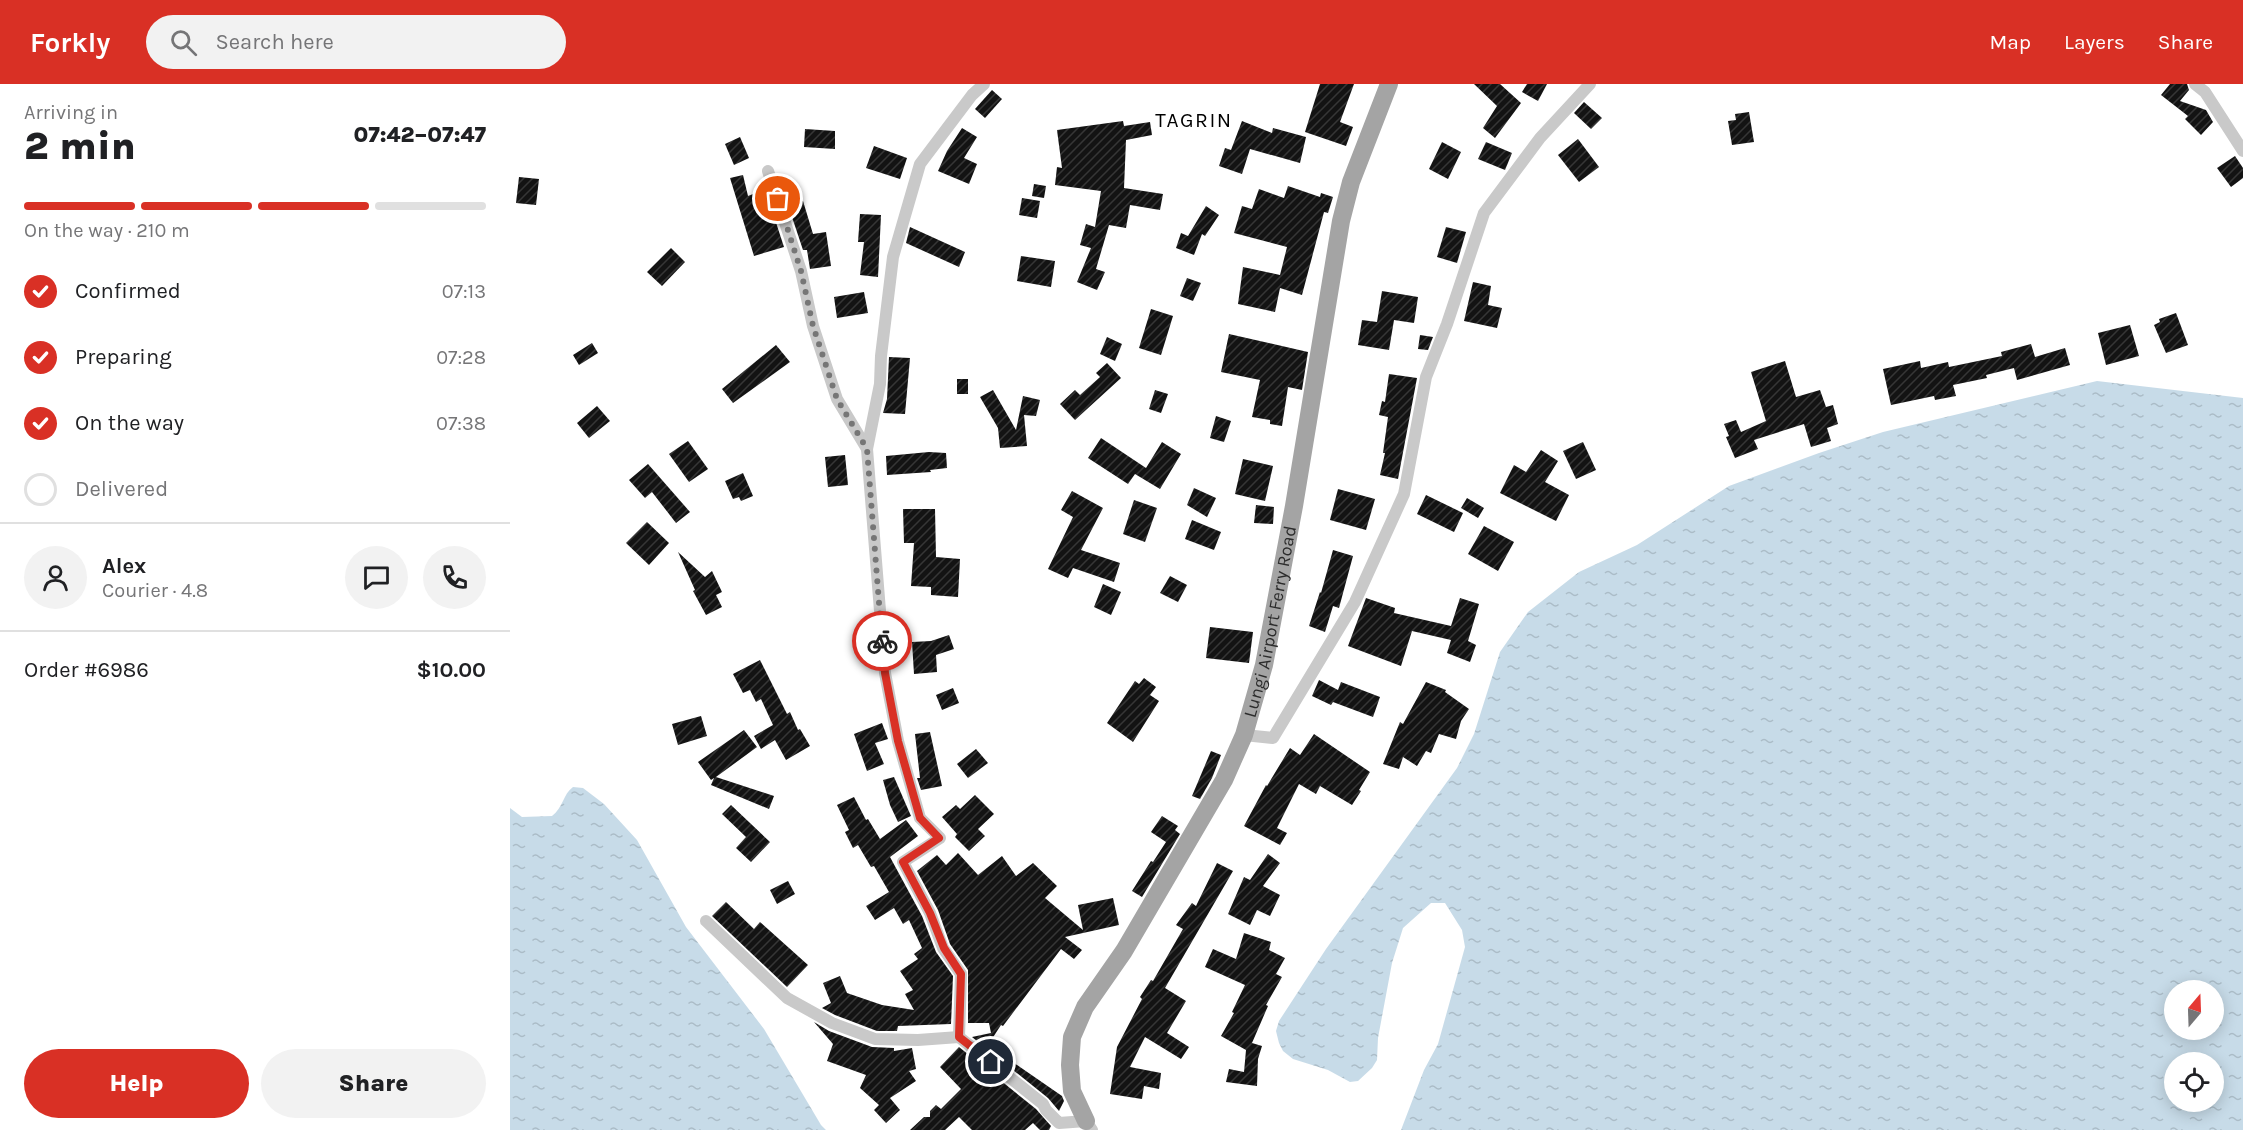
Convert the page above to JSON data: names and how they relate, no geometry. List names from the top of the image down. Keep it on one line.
{"streets":{"main road":["Lungi Airport Ferry Road"]},"districts":["TAGRIN"],"north":"top","page":{"header":"Forkly","search":"Search here","nav":["Map","Layers","Share"],"heading":["2 min","Arriving in","07:42–07:47"],"panel":["Alex","Courier · 4.8","Order #6986","$10.00"],"bar":"On the way · 210 m","list":[["Confirmed","07:13"],["Preparing","07:28"],["On the way","07:38"],"Delivered"],"buttons":["Help","Share"]}}
